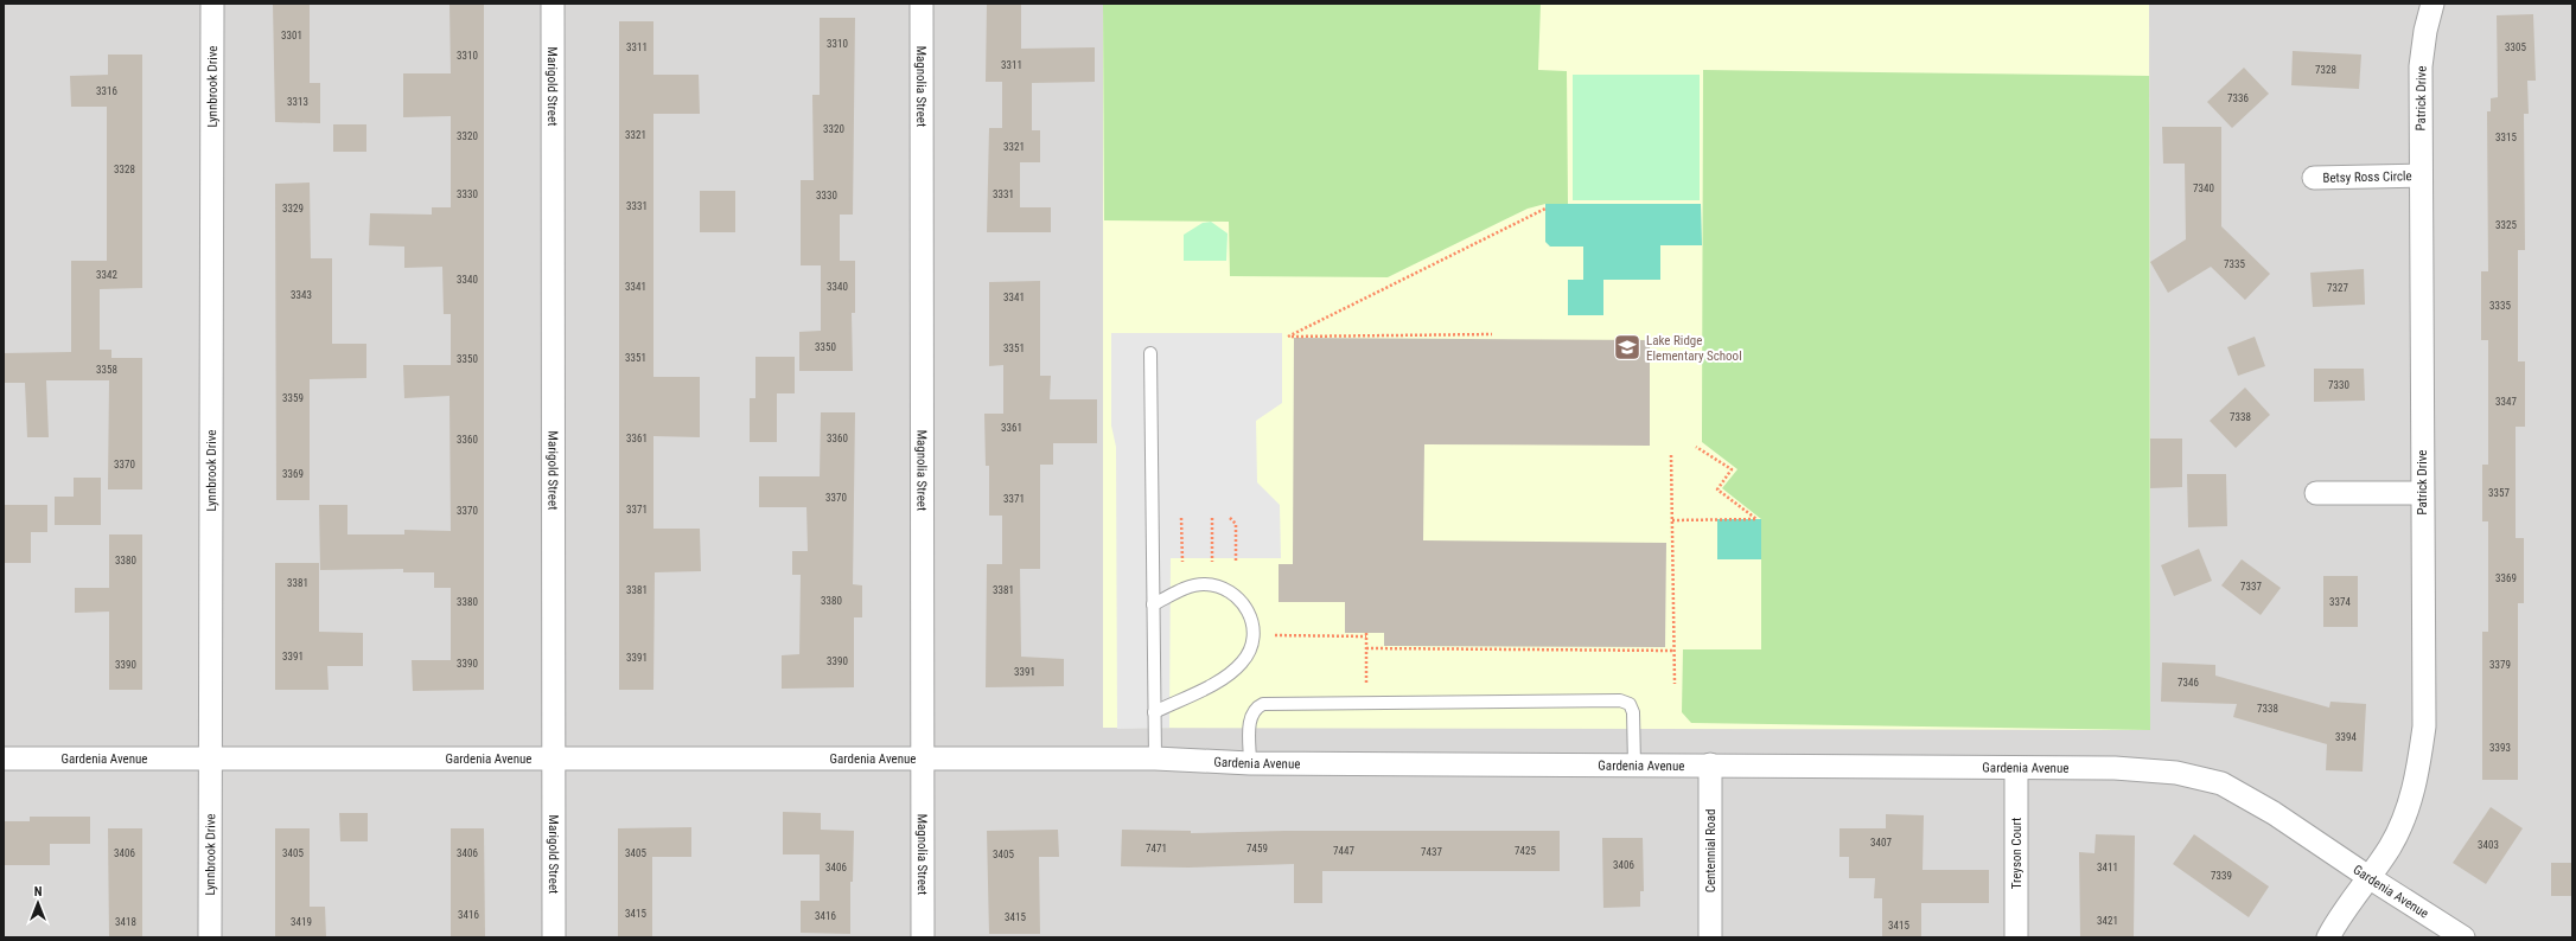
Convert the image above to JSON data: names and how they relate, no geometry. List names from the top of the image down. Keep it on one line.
{"streets":{"street":["Lynnbrook Drive","Marigold Street","Magnolia Street","Patrick Drive","Betsy Ross Circle","Gardenia Avenue","Centennial Road","Treyson Court"]},"crossings":[["Lynnbrook Drive","Gardenia Avenue"],["Marigold Street","Gardenia Avenue"],["Magnolia Street","Gardenia Avenue"],["Patrick Drive","Betsy Ross Circle"],["Patrick Drive","Gardenia Avenue"],["Gardenia Avenue","Centennial Road"],["Gardenia Avenue","Treyson Court"]],"places":{"school or university":["Lake Ridge Elementary School"]},"house_numbers":["3301","3310","3311","3305","3310","3311","7328","3316","7336","3313","3320","3321","3320","3315","3321","3328","7340","3330","3331","3330","3331","3329","3325","7335","3342","3340","3341","3340","7327","3343","3341","3335","3350","3351","3351","3350","3358","7330","3359","3347","7338","3361","3361","3360","3360","3370","3369","3357","3370","3371","3371","3370","3380","3369","3381","7337","3381","3381","3380","3380","3374","3391","3391","3390","3390","3390","3379","3391","7346","7338","3394","3393","3407","3403","7471","7459","7447","7425","7437","3406","3405","3406","3405","3405","3406","3406","3411","7339","3415","3416","3416","3415","3421","3418","3419","3415"],"north":"top"}
